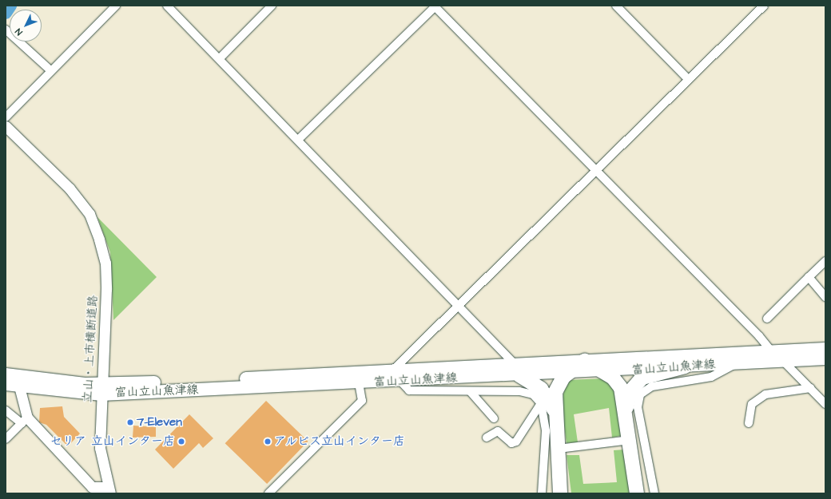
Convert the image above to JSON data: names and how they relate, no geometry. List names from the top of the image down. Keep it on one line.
{"streets":{"main road":["富山立山魚津線"],"street":["立山・上市横断道路"]},"crossings":[["立山・上市横断道路","富山立山魚津線"]],"places":["7-Eleven","セリア 立山インター店","アルビス立山インター店"],"north":"bottom left"}
